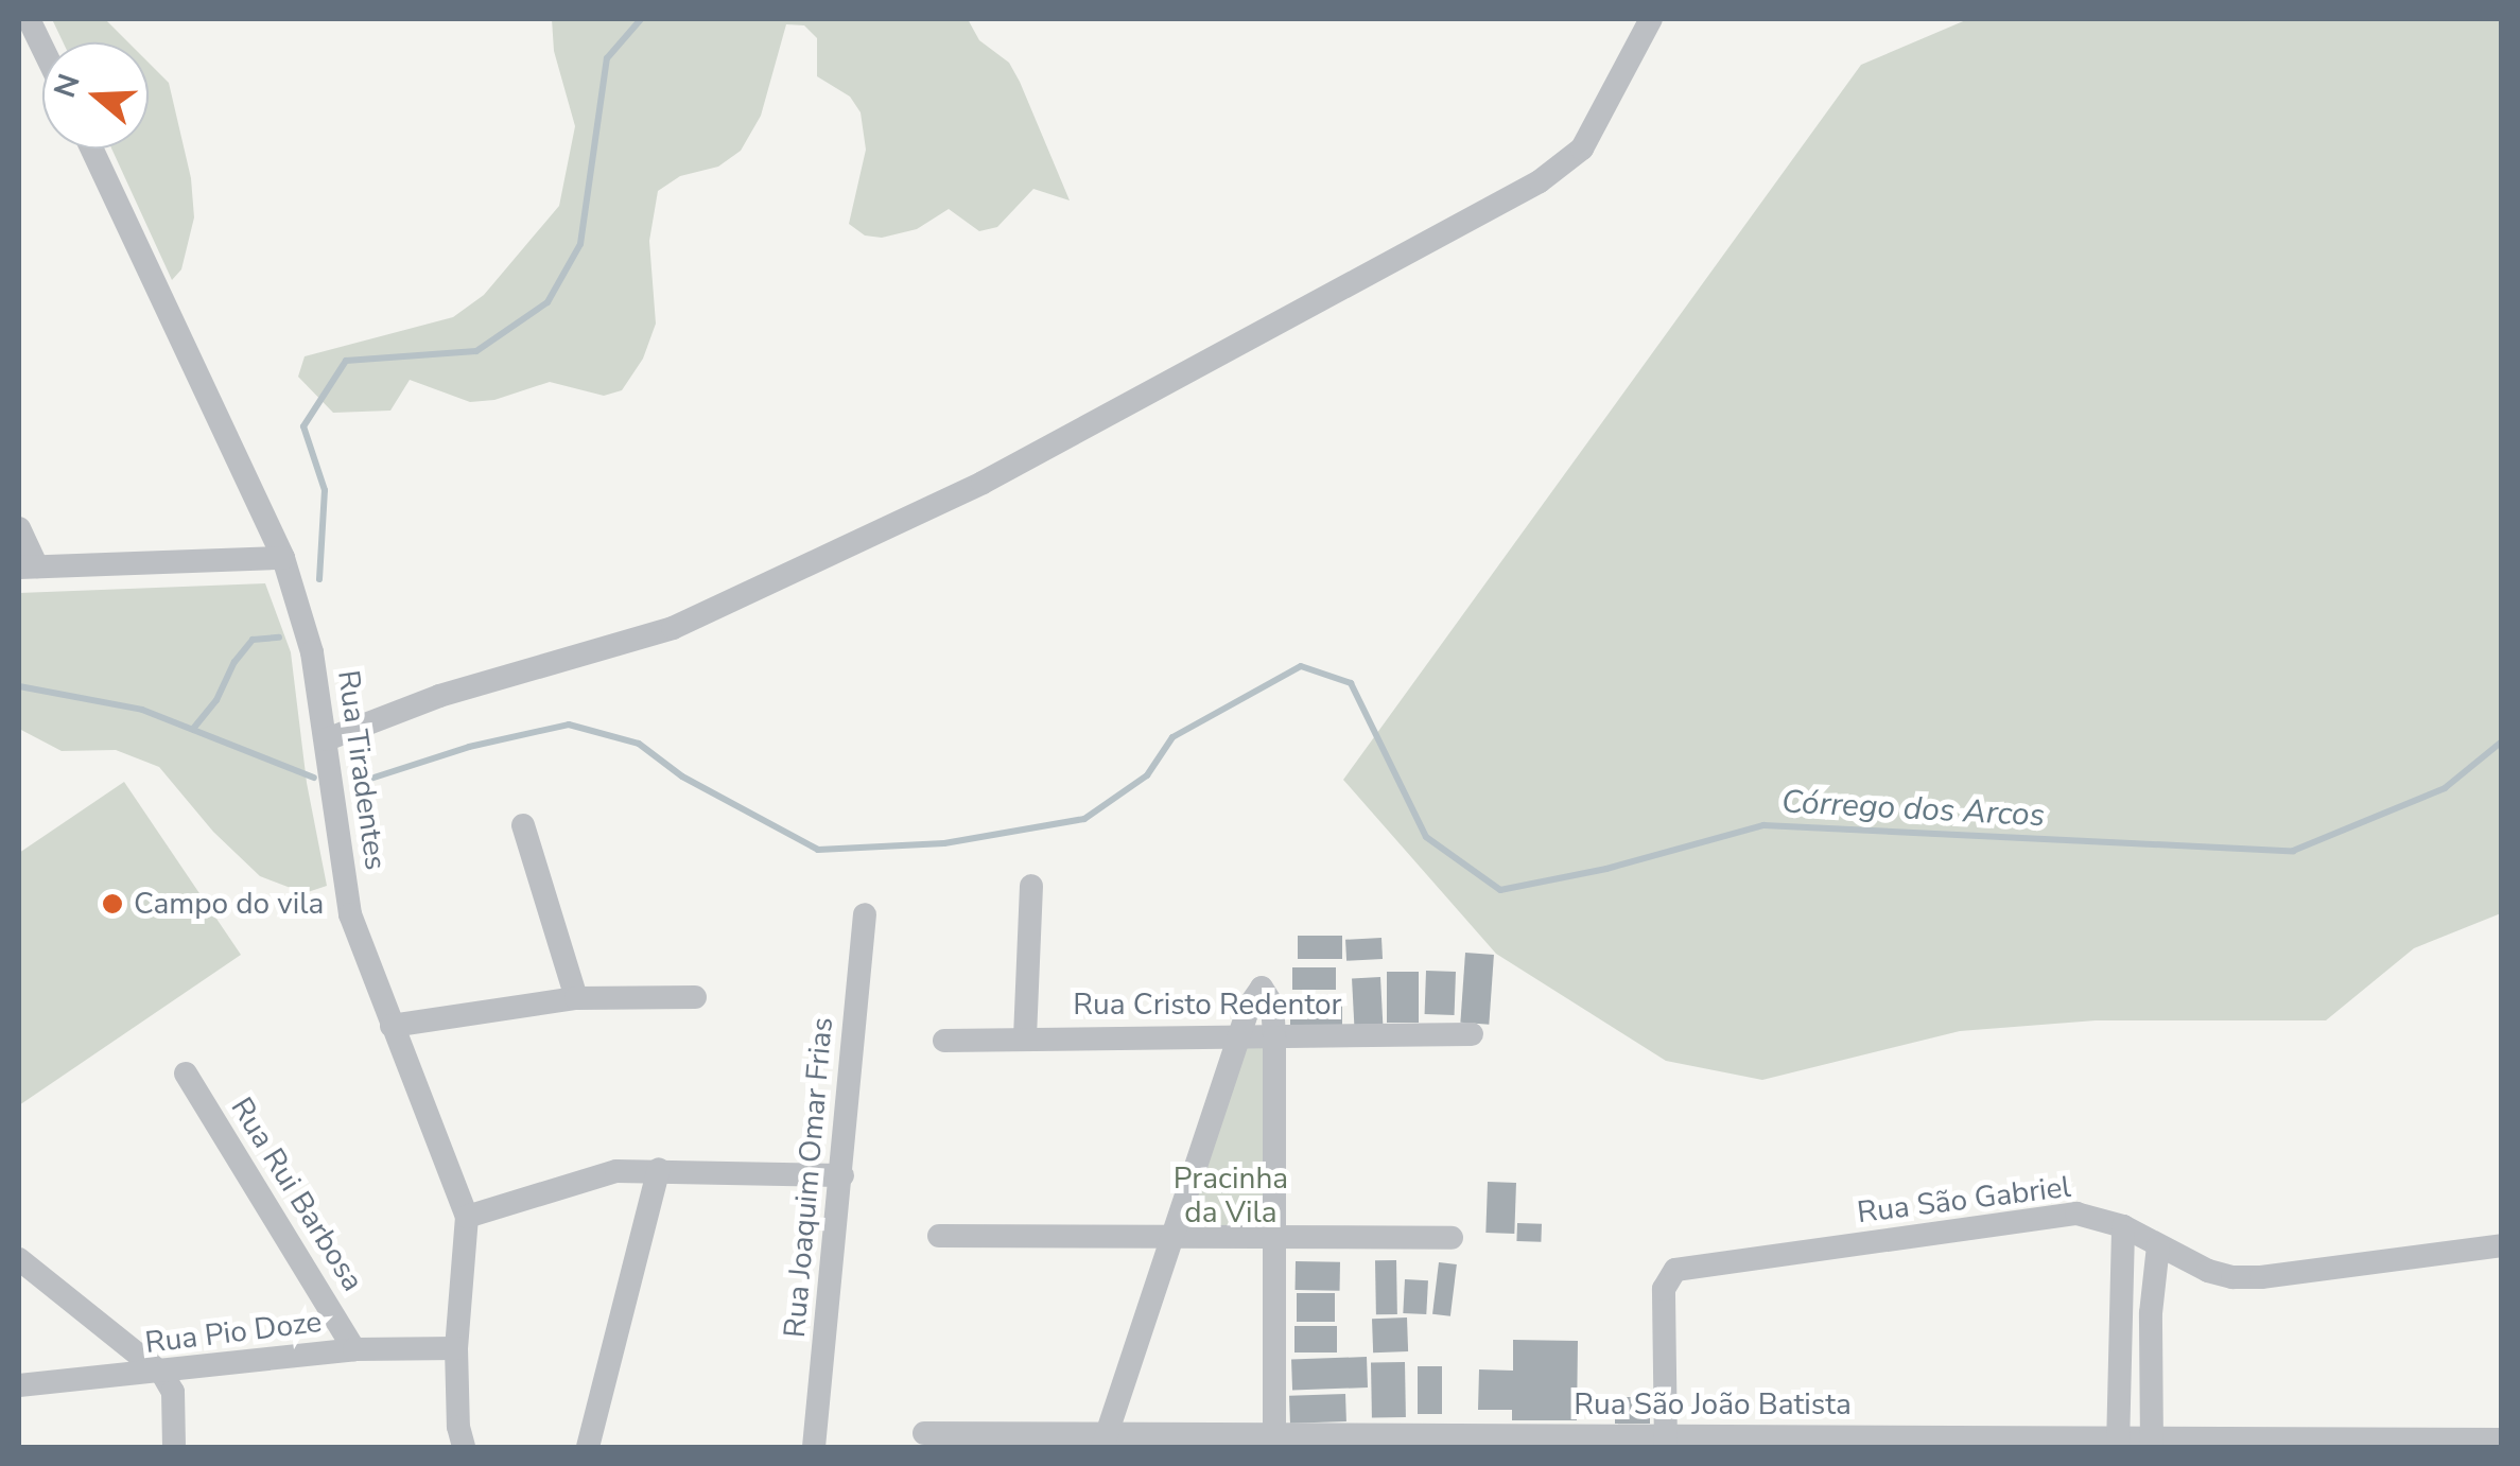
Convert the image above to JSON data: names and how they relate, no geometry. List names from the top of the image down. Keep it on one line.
{"streets":{"street":["Rua Tiradentes","Rua Cristo Redentor","Rua Joaquim Omar Frias","Rua Rui Barbosa","Rua São Gabriel","Rua Pio Doze","Rua São João Batista"]},"crossings":[["Rua Tiradentes","Rua Pio Doze"],["Rua Rui Barbosa","Rua Pio Doze"],["Rua São Gabriel","Rua São João Batista"]],"water":["Córrego dos Arcos"],"parks":["Pracinha da Vila"],"places":["Campo do vila"],"north":"left"}
